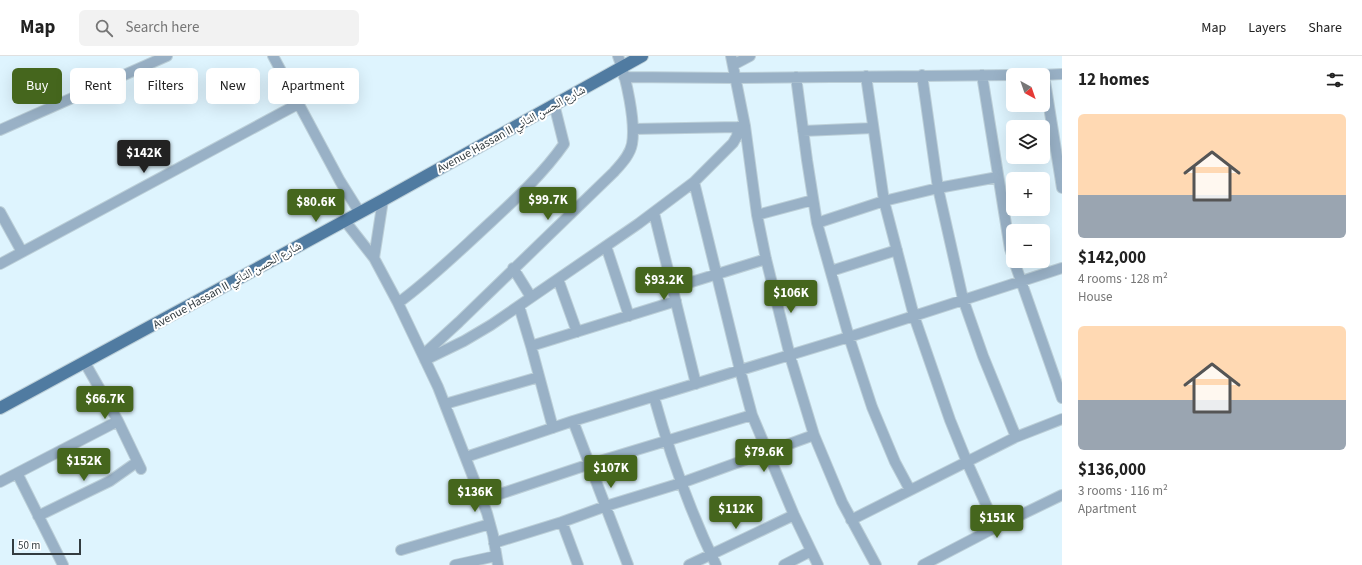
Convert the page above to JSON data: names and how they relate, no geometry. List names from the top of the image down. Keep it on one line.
{"streets":{"main road":["Avenue Hassan II شارع الحسن الثاني"]},"scale_bar":"50 m","north":"bottom right","page":{"header":"Map","search":"Search here","nav":["Map","Layers","Share"],"heading":"12 homes","map_buttons":["+","−"],"chip":["Buy","Rent","Filters","New","Apartment"],"list":[{"name":"$142,000","note":"4 rooms · 128 m² · House"},{"name":"$136,000","note":"3 rooms · 116 m² · Apartment"}],"price":["$142K","$99.7K","$80.6K","$93.2K","$106K","$66.7K","$79.6K","$152K","$107K","$136K","$112K","$151K"],"scale":"50 m"}}
